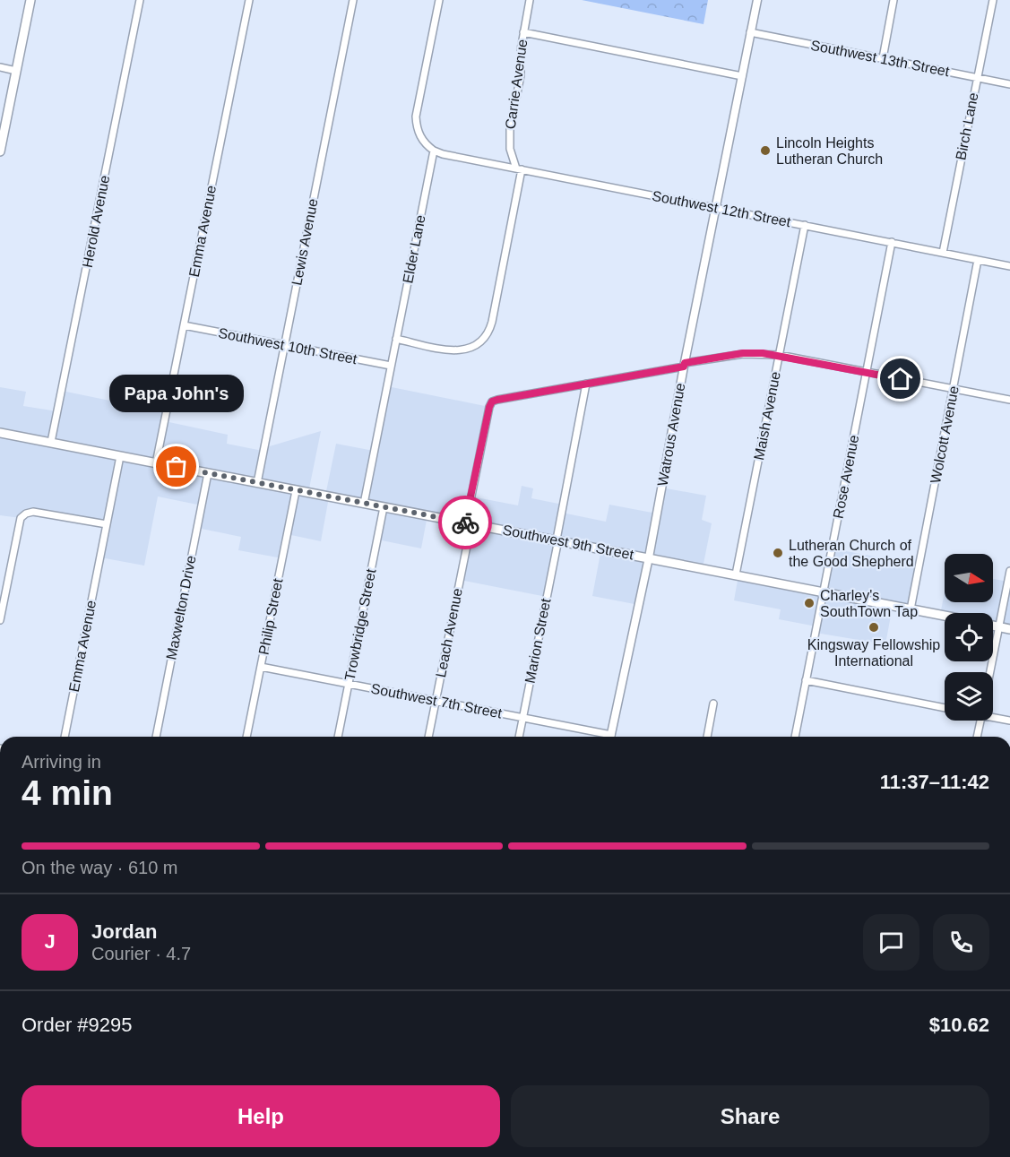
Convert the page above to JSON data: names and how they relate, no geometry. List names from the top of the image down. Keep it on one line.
{"streets":{"main road":["Southwest 9th Street"],"street":["Southwest 13th Street","Carrie Avenue","Birch Lane","Southwest 12th Street","Herold Avenue","Emma Avenue","Lewis Avenue","Elder Lane","Southwest 10th Street","Maish Avenue","Watrous Avenue","Wolcott Avenue","Rose Avenue","Maxwelton Drive","Philip Street","Trowbridge Street","Leach Avenue","Marion Street","Southwest 7th Street"]},"crossings":[["Southwest 13th Street","Birch Lane"],["Southwest 13th Street","Watrous Avenue"],["Carrie Avenue","Southwest 12th Street"],["Carrie Avenue","Elder Lane"],["Birch Lane","Southwest 12th Street"],["Southwest 12th Street","Elder Lane"],["Southwest 12th Street","Maish Avenue"],["Southwest 12th Street","Watrous Avenue"],["Southwest 12th Street","Wolcott Avenue"],["Southwest 12th Street","Rose Avenue"],["Herold Avenue","Southwest 9th Street"],["Emma Avenue","Southwest 10th Street"],["Emma Avenue","Southwest 9th Street"],["Lewis Avenue","Southwest 10th Street"],["Lewis Avenue","Southwest 9th Street"],["Elder Lane","Southwest 10th Street"],["Elder Lane","Southwest 9th Street"],["Maish Avenue","Southwest 9th Street"],["Watrous Avenue","Southwest 9th Street"],["Wolcott Avenue","Southwest 9th Street"],["Rose Avenue","Southwest 9th Street"],["Southwest 9th Street","Maxwelton Drive"],["Southwest 9th Street","Philip Street"],["Southwest 9th Street","Trowbridge Street"],["Southwest 9th Street","Leach Avenue"],["Southwest 9th Street","Marion Street"],["Philip Street","Southwest 7th Street"],["Trowbridge Street","Southwest 7th Street"],["Leach Avenue","Marion Street"],["Leach Avenue","Southwest 7th Street"],["Marion Street","Southwest 7th Street"]],"places":["Lincoln Heights Lutheran Church","Papa John's","Lutheran Church of the Good Shepherd","Charley's SouthTown Tap","Kingsway Fellowship International"],"north":"right","page":{"bubble":"Papa John's","heading":["4 min","Arriving in","11:37–11:42"],"panel":["Jordan","Courier · 4.7","Order #9295","$10.62"],"bar":"On the way · 610 m","round":"J","buttons":["Help","Share"]}}
